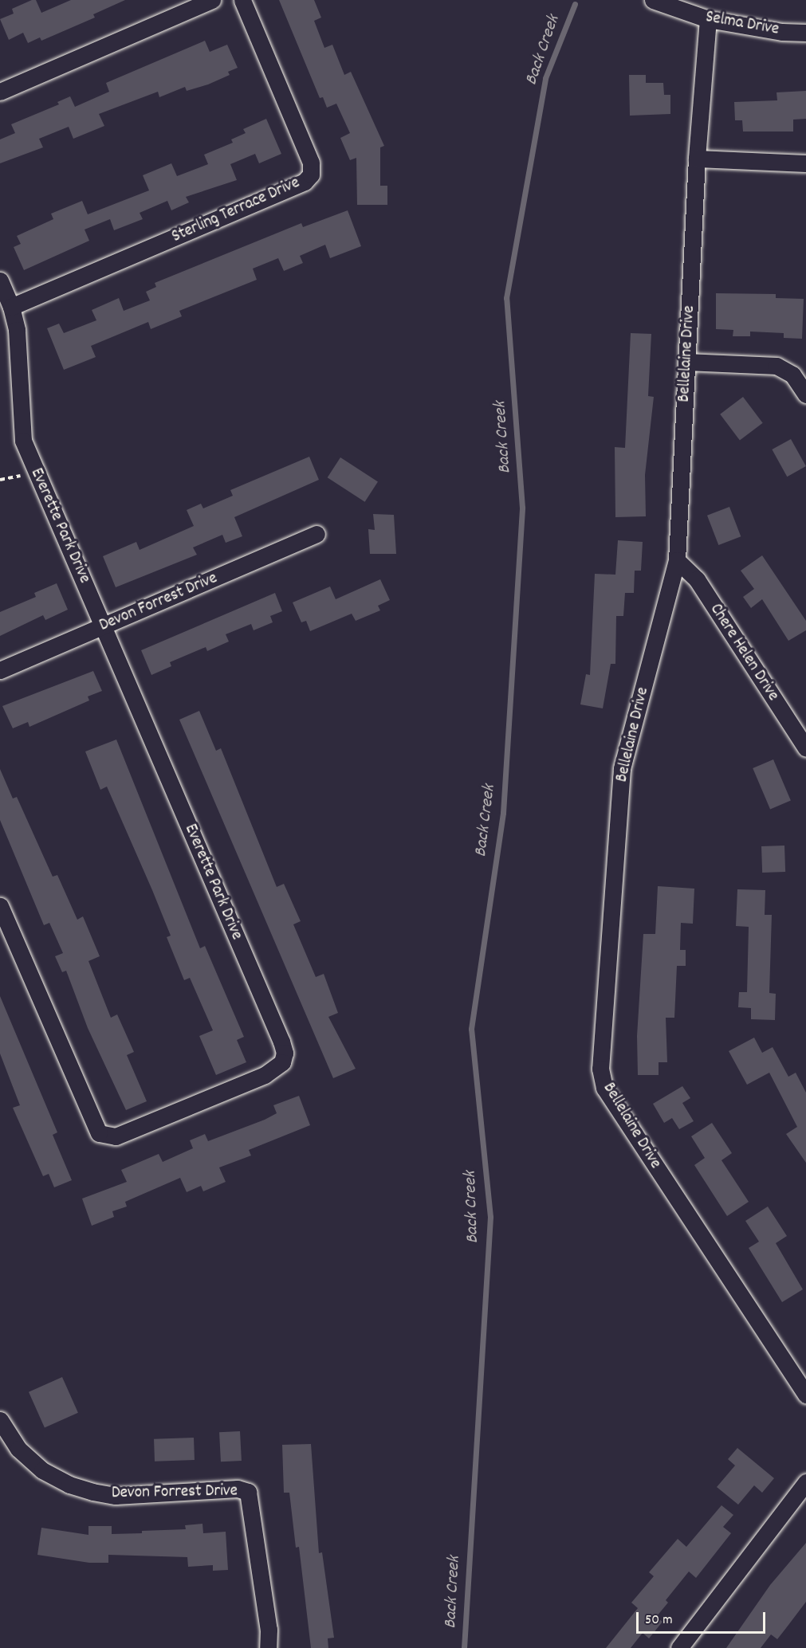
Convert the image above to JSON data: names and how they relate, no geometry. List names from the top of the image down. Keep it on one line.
{"streets":{"street":["Selma Drive","Sterling Terrace Drive","Bellelaine Drive","Everette Park Drive","Devon Forrest Drive","Chere Helen Drive"]},"crossings":[["Selma Drive","Bellelaine Drive"],["Sterling Terrace Drive","Everette Park Drive"],["Bellelaine Drive","Chere Helen Drive"],["Everette Park Drive","Devon Forrest Drive"]],"water":["Back Creek"],"scale_bar":"50 m"}
